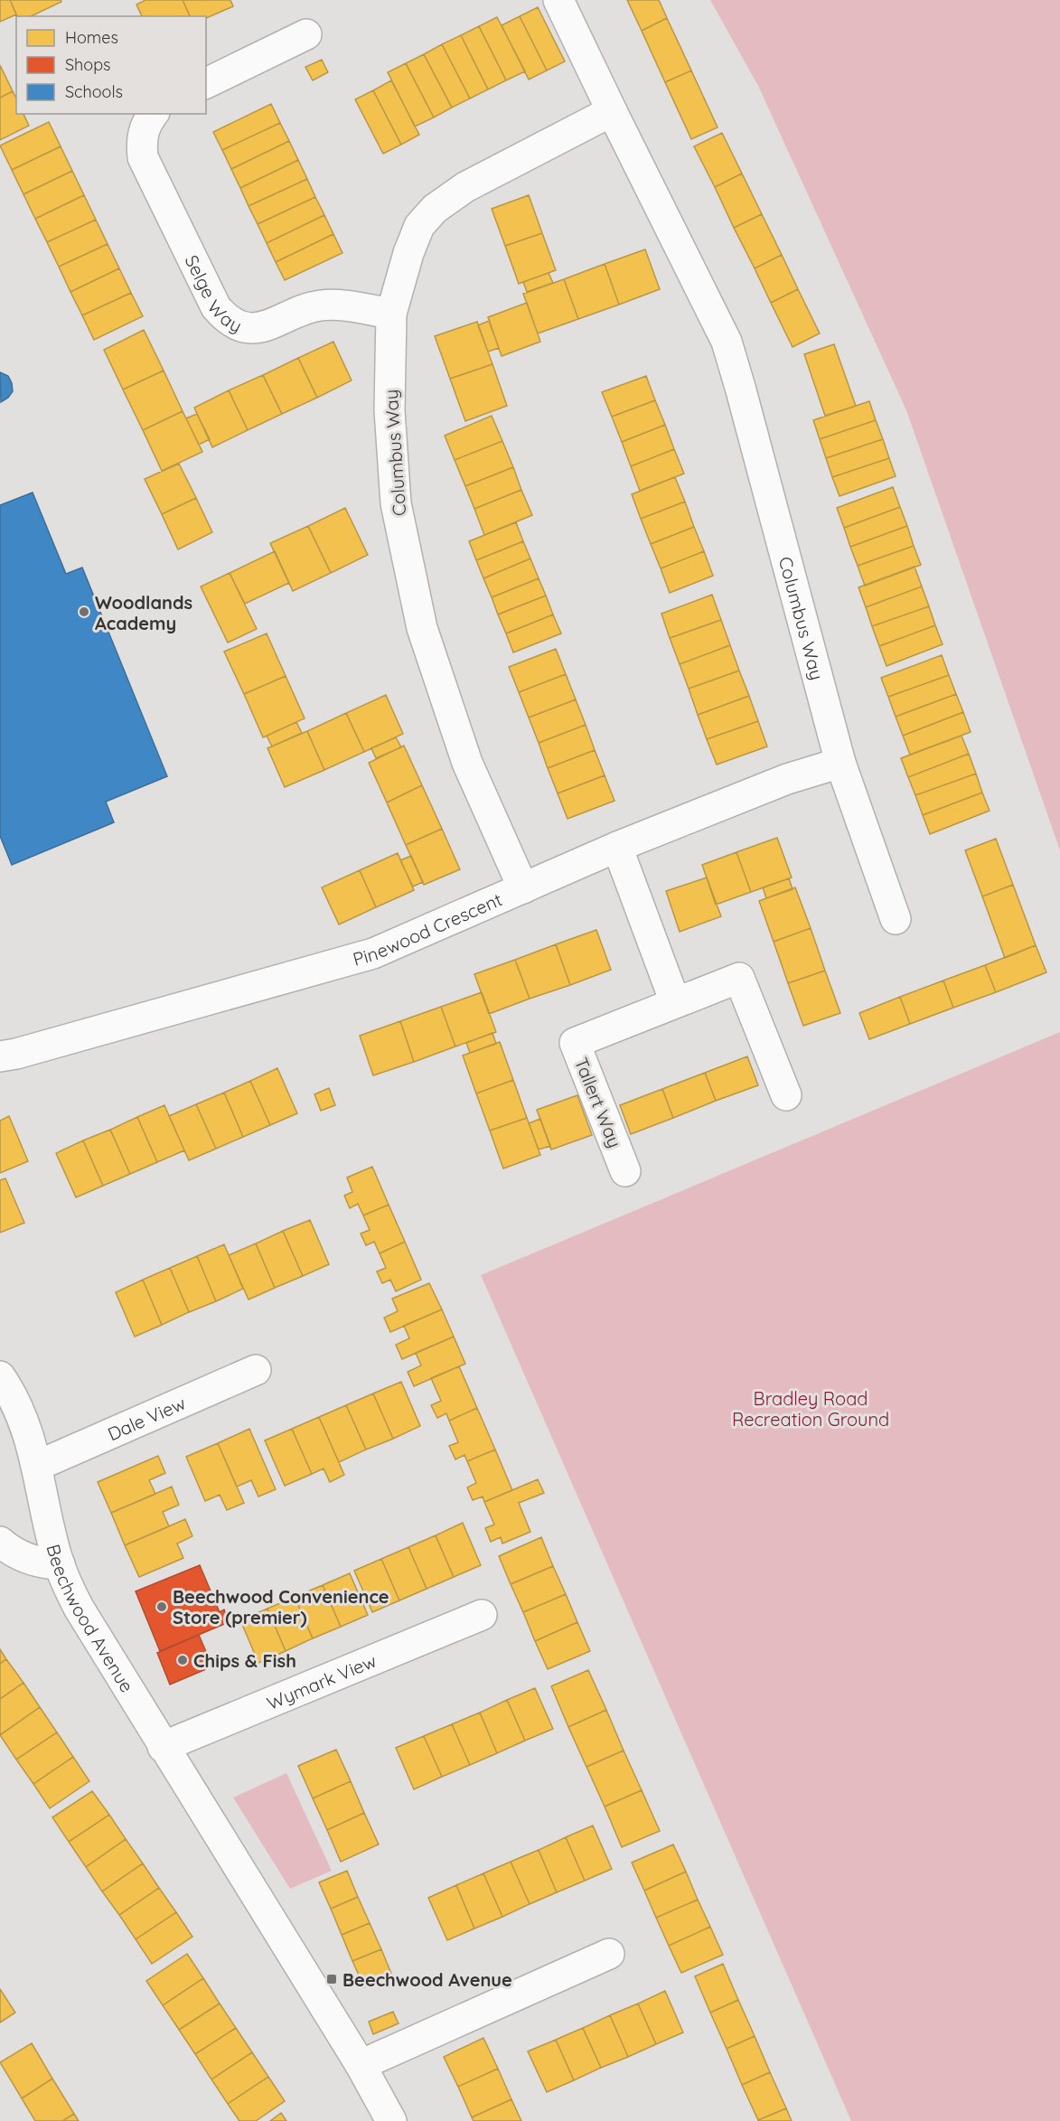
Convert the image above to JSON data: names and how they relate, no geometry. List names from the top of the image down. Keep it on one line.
{"streets":{"street":["Selge Way","Columbus Way","Pinewood Crescent","Tallert Way","Dale View","Beechwood Avenue","Wymark View"]},"crossings":[["Selge Way","Columbus Way"],["Columbus Way","Pinewood Crescent"],["Dale View","Beechwood Avenue"],["Beechwood Avenue","Wymark View"]],"parks":["Bradley Road Recreation Ground"],"places":{"other":["Woodlands Academy","Beechwood Convenience Store (premier)","Chips & Fish"],"transit":["Beechwood Avenue"]},"legend":["Homes","Shops","Schools"]}
